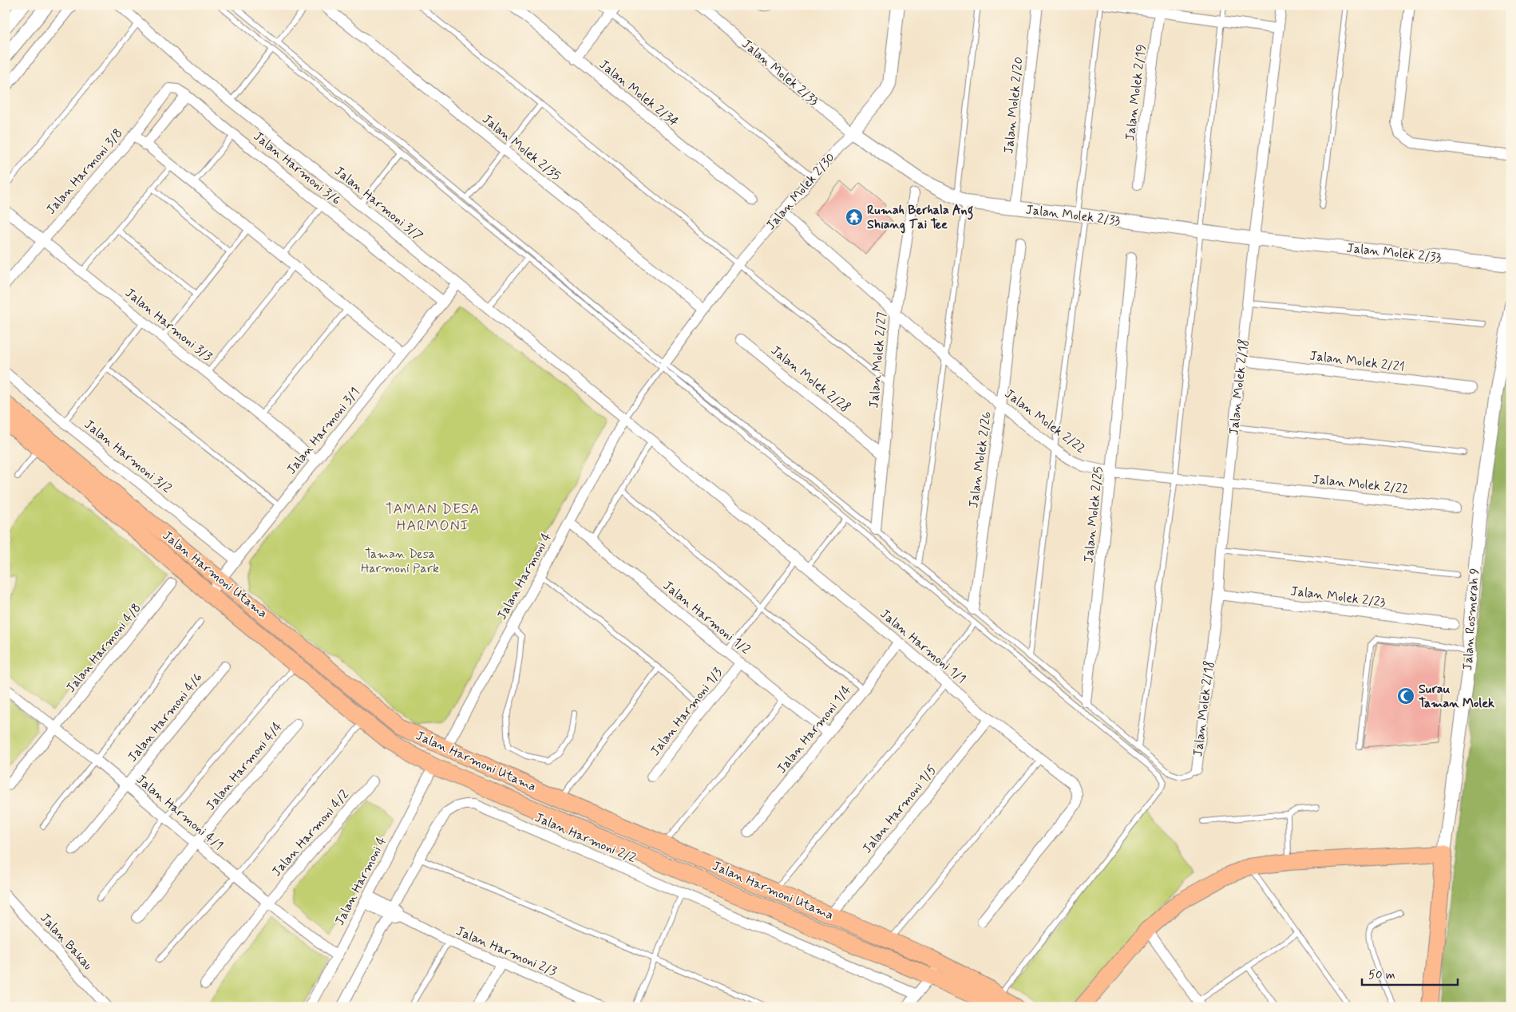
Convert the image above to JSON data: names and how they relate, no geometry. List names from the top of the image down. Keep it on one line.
{"streets":{"main road":["Jalan Harmoni Utama","Jalan Rosmerah 9"],"street":["Jalan Molek 2/33","Jalan Molek 2/19","Jalan Molek 2/34","Jalan Molek 2/20","Jalan Molek 2/35","Jalan Harmoni 3/6","Jalan Harmoni 3/8","Jalan Molek 2/30","Jalan Harmoni 3/7","Jalan Harmoni 3/3","Jalan Molek 2/27","Jalan Molek 2/21","Jalan Molek 2/28","Jalan Molek 2/18","Jalan Molek 2/22","Jalan Harmoni 3/1","Jalan Harmoni 3/2","Jalan Molek 2/26","Jalan Molek 2/25","Jalan Harmoni 4","Jalan Molek 2/23","Jalan Harmoni 1/2","Jalan Harmoni 1/1","Jalan Harmoni 4/8","Jalan Harmoni 1/3","Jalan Harmoni 4/6","Jalan Harmoni 1/4","Jalan Harmoni 4/4","Jalan Harmoni 1/5","Jalan Harmoni 4/1","Jalan Harmoni 4/2","Jalan Harmoni 2/2","Jalan Bakau","Jalan Harmoni 2/3"]},"crossings":[["Jalan Molek 2/33","Jalan Molek 2/20"],["Jalan Molek 2/33","Jalan Molek 2/30"],["Jalan Molek 2/33","Jalan Molek 2/18"],["Jalan Molek 2/35","Jalan Molek 2/30"],["Jalan Harmoni 3/6","Jalan Harmoni 3/8"],["Jalan Harmoni 3/6","Jalan Harmoni 3/1"],["Jalan Harmoni 3/8","Jalan Harmoni 3/3"],["Jalan Molek 2/30","Jalan Molek 2/22"],["Jalan Harmoni 3/7","Jalan Harmoni 3/1"],["Jalan Harmoni 3/7","Jalan Harmoni 4"],["Jalan Harmoni 3/7","Jalan Harmoni 1/1"],["Jalan Harmoni 3/3","Jalan Harmoni 3/1"],["Jalan Molek 2/27","Jalan Molek 2/28"],["Jalan Molek 2/27","Jalan Molek 2/22"],["Jalan Molek 2/21","Jalan Molek 2/18"],["Jalan Molek 2/18","Jalan Molek 2/22"],["Jalan Molek 2/18","Jalan Molek 2/23"],["Jalan Molek 2/22","Jalan Molek 2/26"],["Jalan Molek 2/22","Jalan Molek 2/25"],["Jalan Harmoni 3/1","Jalan Harmoni 3/2"],["Jalan Harmoni 3/1","Jalan Harmoni Utama"],["Jalan Harmoni Utama","Jalan Harmoni 4"],["Jalan Harmoni Utama","Jalan Harmoni 1/5"],["Jalan Harmoni 4","Jalan Harmoni 1/2"],["Jalan Harmoni 4","Jalan Harmoni 1/1"],["Jalan Harmoni 4","Jalan Harmoni 4/1"],["Jalan Harmoni 4","Jalan Harmoni 2/3"],["Jalan Harmoni 1/2","Jalan Harmoni 1/3"],["Jalan Harmoni 1/2","Jalan Harmoni 1/4"],["Jalan Harmoni 1/1","Jalan Harmoni 1/4"],["Jalan Harmoni 1/1","Jalan Harmoni 1/5"],["Jalan Harmoni 4/8","Jalan Harmoni 4/1"],["Jalan Harmoni 4/6","Jalan Harmoni 4/1"],["Jalan Harmoni 4/4","Jalan Harmoni 4/1"],["Jalan Harmoni 4/1","Jalan Harmoni 4/2"],["Jalan Harmoni 2/2","Jalan Harmoni 2/3"]],"districts":["TAMAN DESA HARMONI"],"parks":["Taman Desa Harmoni Park"],"places":{"temple":["Rumah Berhala Ang Shiang Tai Tee"],"mosque":["Surau Taman Molek"]},"scale_bar":"50 m"}
